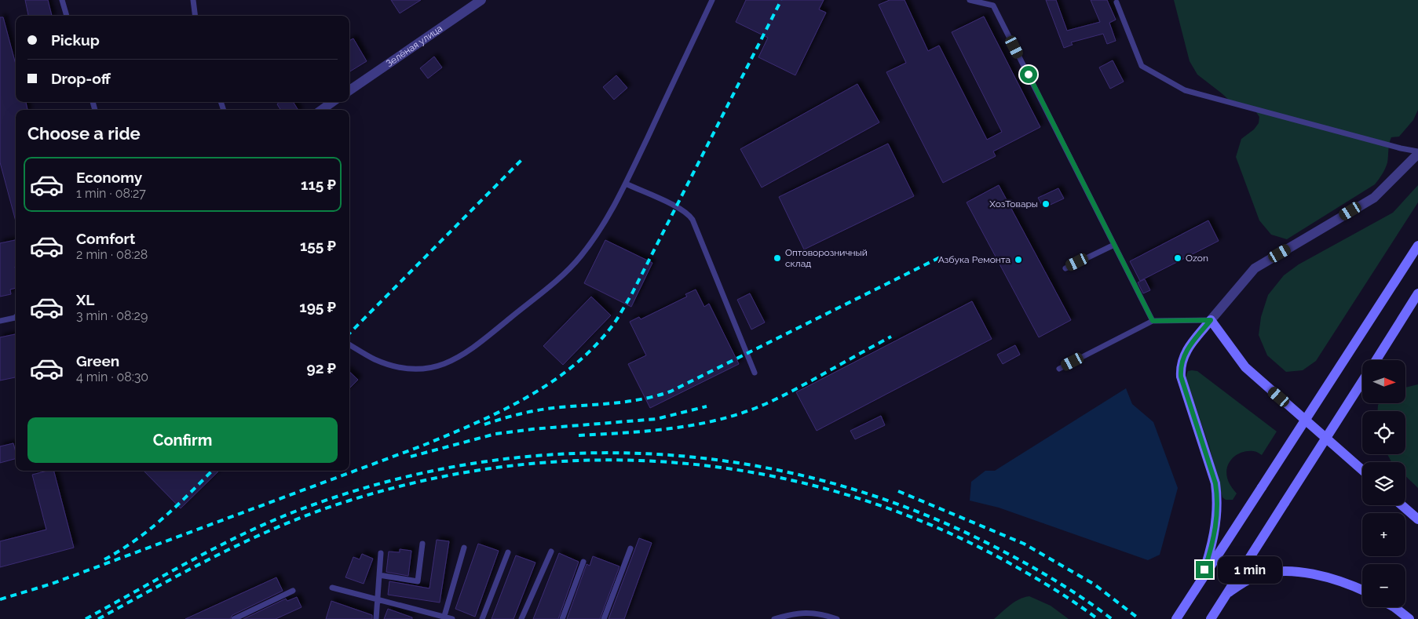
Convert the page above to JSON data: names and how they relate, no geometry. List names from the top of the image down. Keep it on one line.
{"streets":{"street":["Зелёная улица"]},"places":["ХозТовары","Оптоворозничный склад","Ozon","Азбука Ремонта"],"north":"right","page":{"banner":["Pickup","Drop-off"],"heading":"Choose a ride","list":[{"name":"Economy","note":"1 min · 08:27","value":"115 ₽"},{"name":"Comfort","note":"2 min · 08:28","value":"155 ₽"},{"name":"XL","note":"3 min · 08:29","value":"195 ₽"},{"name":"Green","note":"4 min · 08:30","value":"92 ₽"}],"map_buttons":["+","−"],"buttons":"Confirm","bubble":"1 min"}}
